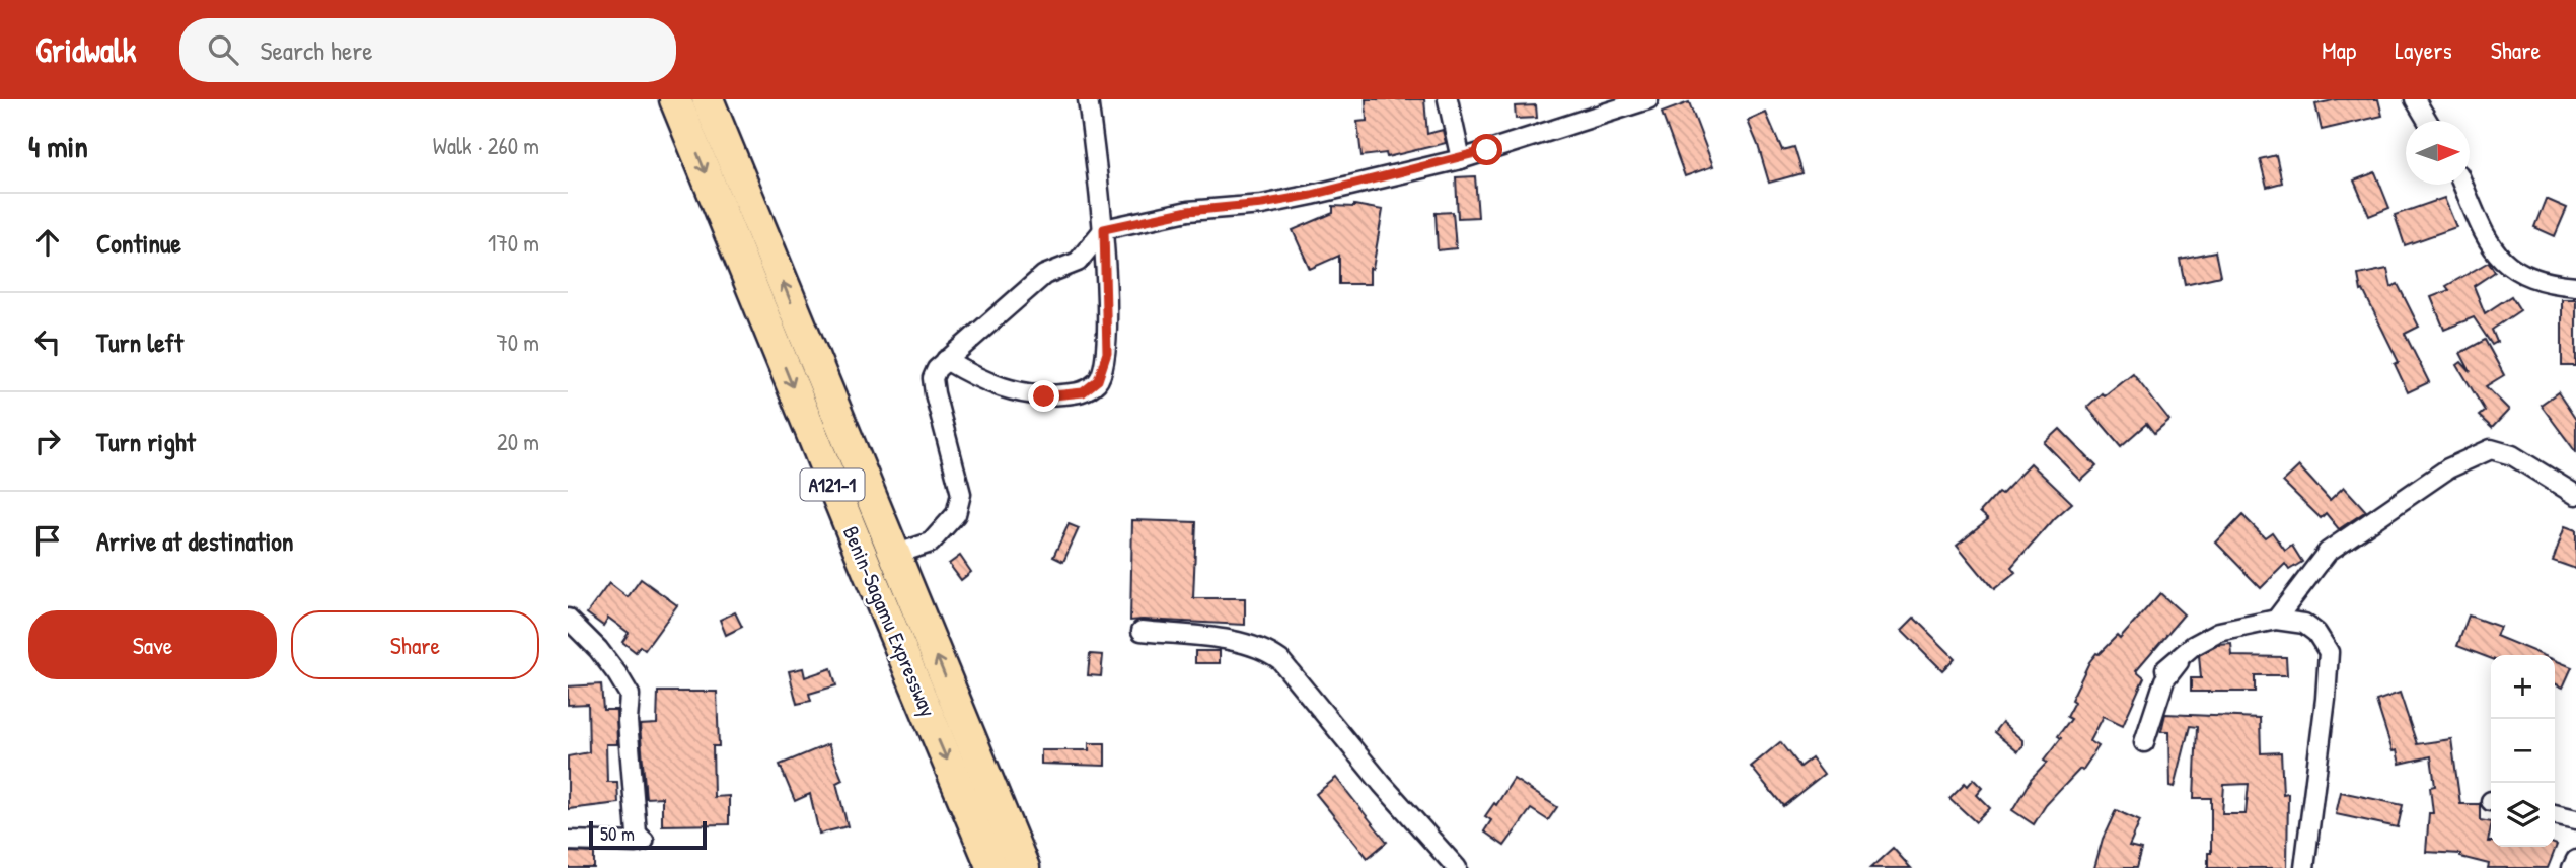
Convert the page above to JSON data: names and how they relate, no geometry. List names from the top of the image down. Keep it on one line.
{"streets":{"highway":["A121-1","Benin-Sagamu Expressway"]},"scale_bar":"50 m","north":"right","page":{"header":"Gridwalk","search":"Search here","nav":["Map","Layers","Share"],"heading":["4 min","Walk · 260 m"],"list":[["Continue","170 m"],["Turn left","70 m"],["Turn right","20 m"],"Arrive at destination"],"buttons":["Save","Share"],"map_buttons":["+","−"],"scale":"50 m"}}
